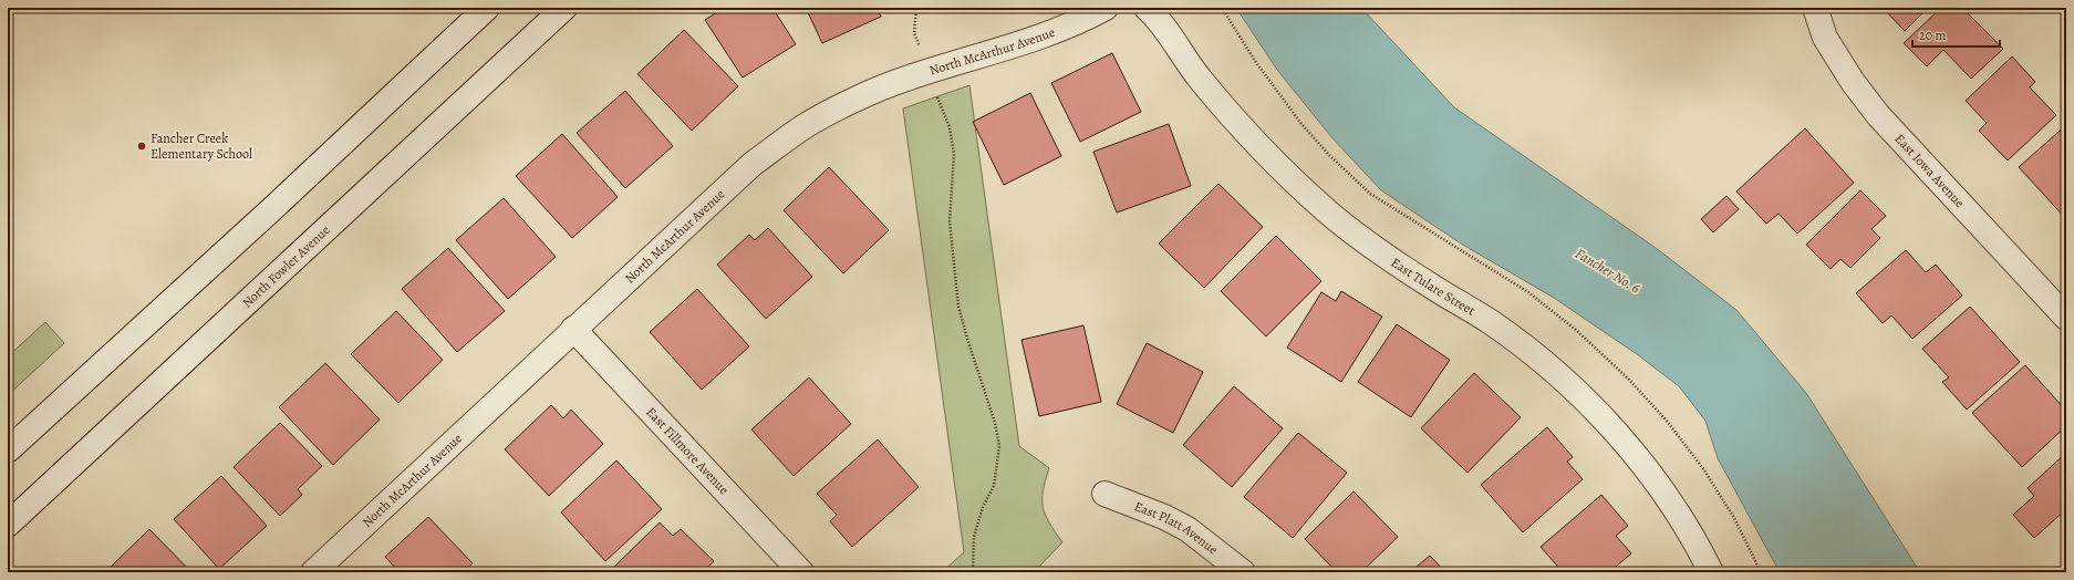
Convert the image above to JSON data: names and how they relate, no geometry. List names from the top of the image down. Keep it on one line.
{"streets":{"street":["North McArthur Avenue","East Iowa Avenue","North Fowler Avenue","East Tulare Street","East Fillmore Avenue","East Platt Avenue"]},"crossings":[["North McArthur Avenue","East Fillmore Avenue"]],"water":["Fancher No. 6"],"places":["Fancher Creek Elementary School"],"scale_bar":"20 m"}
